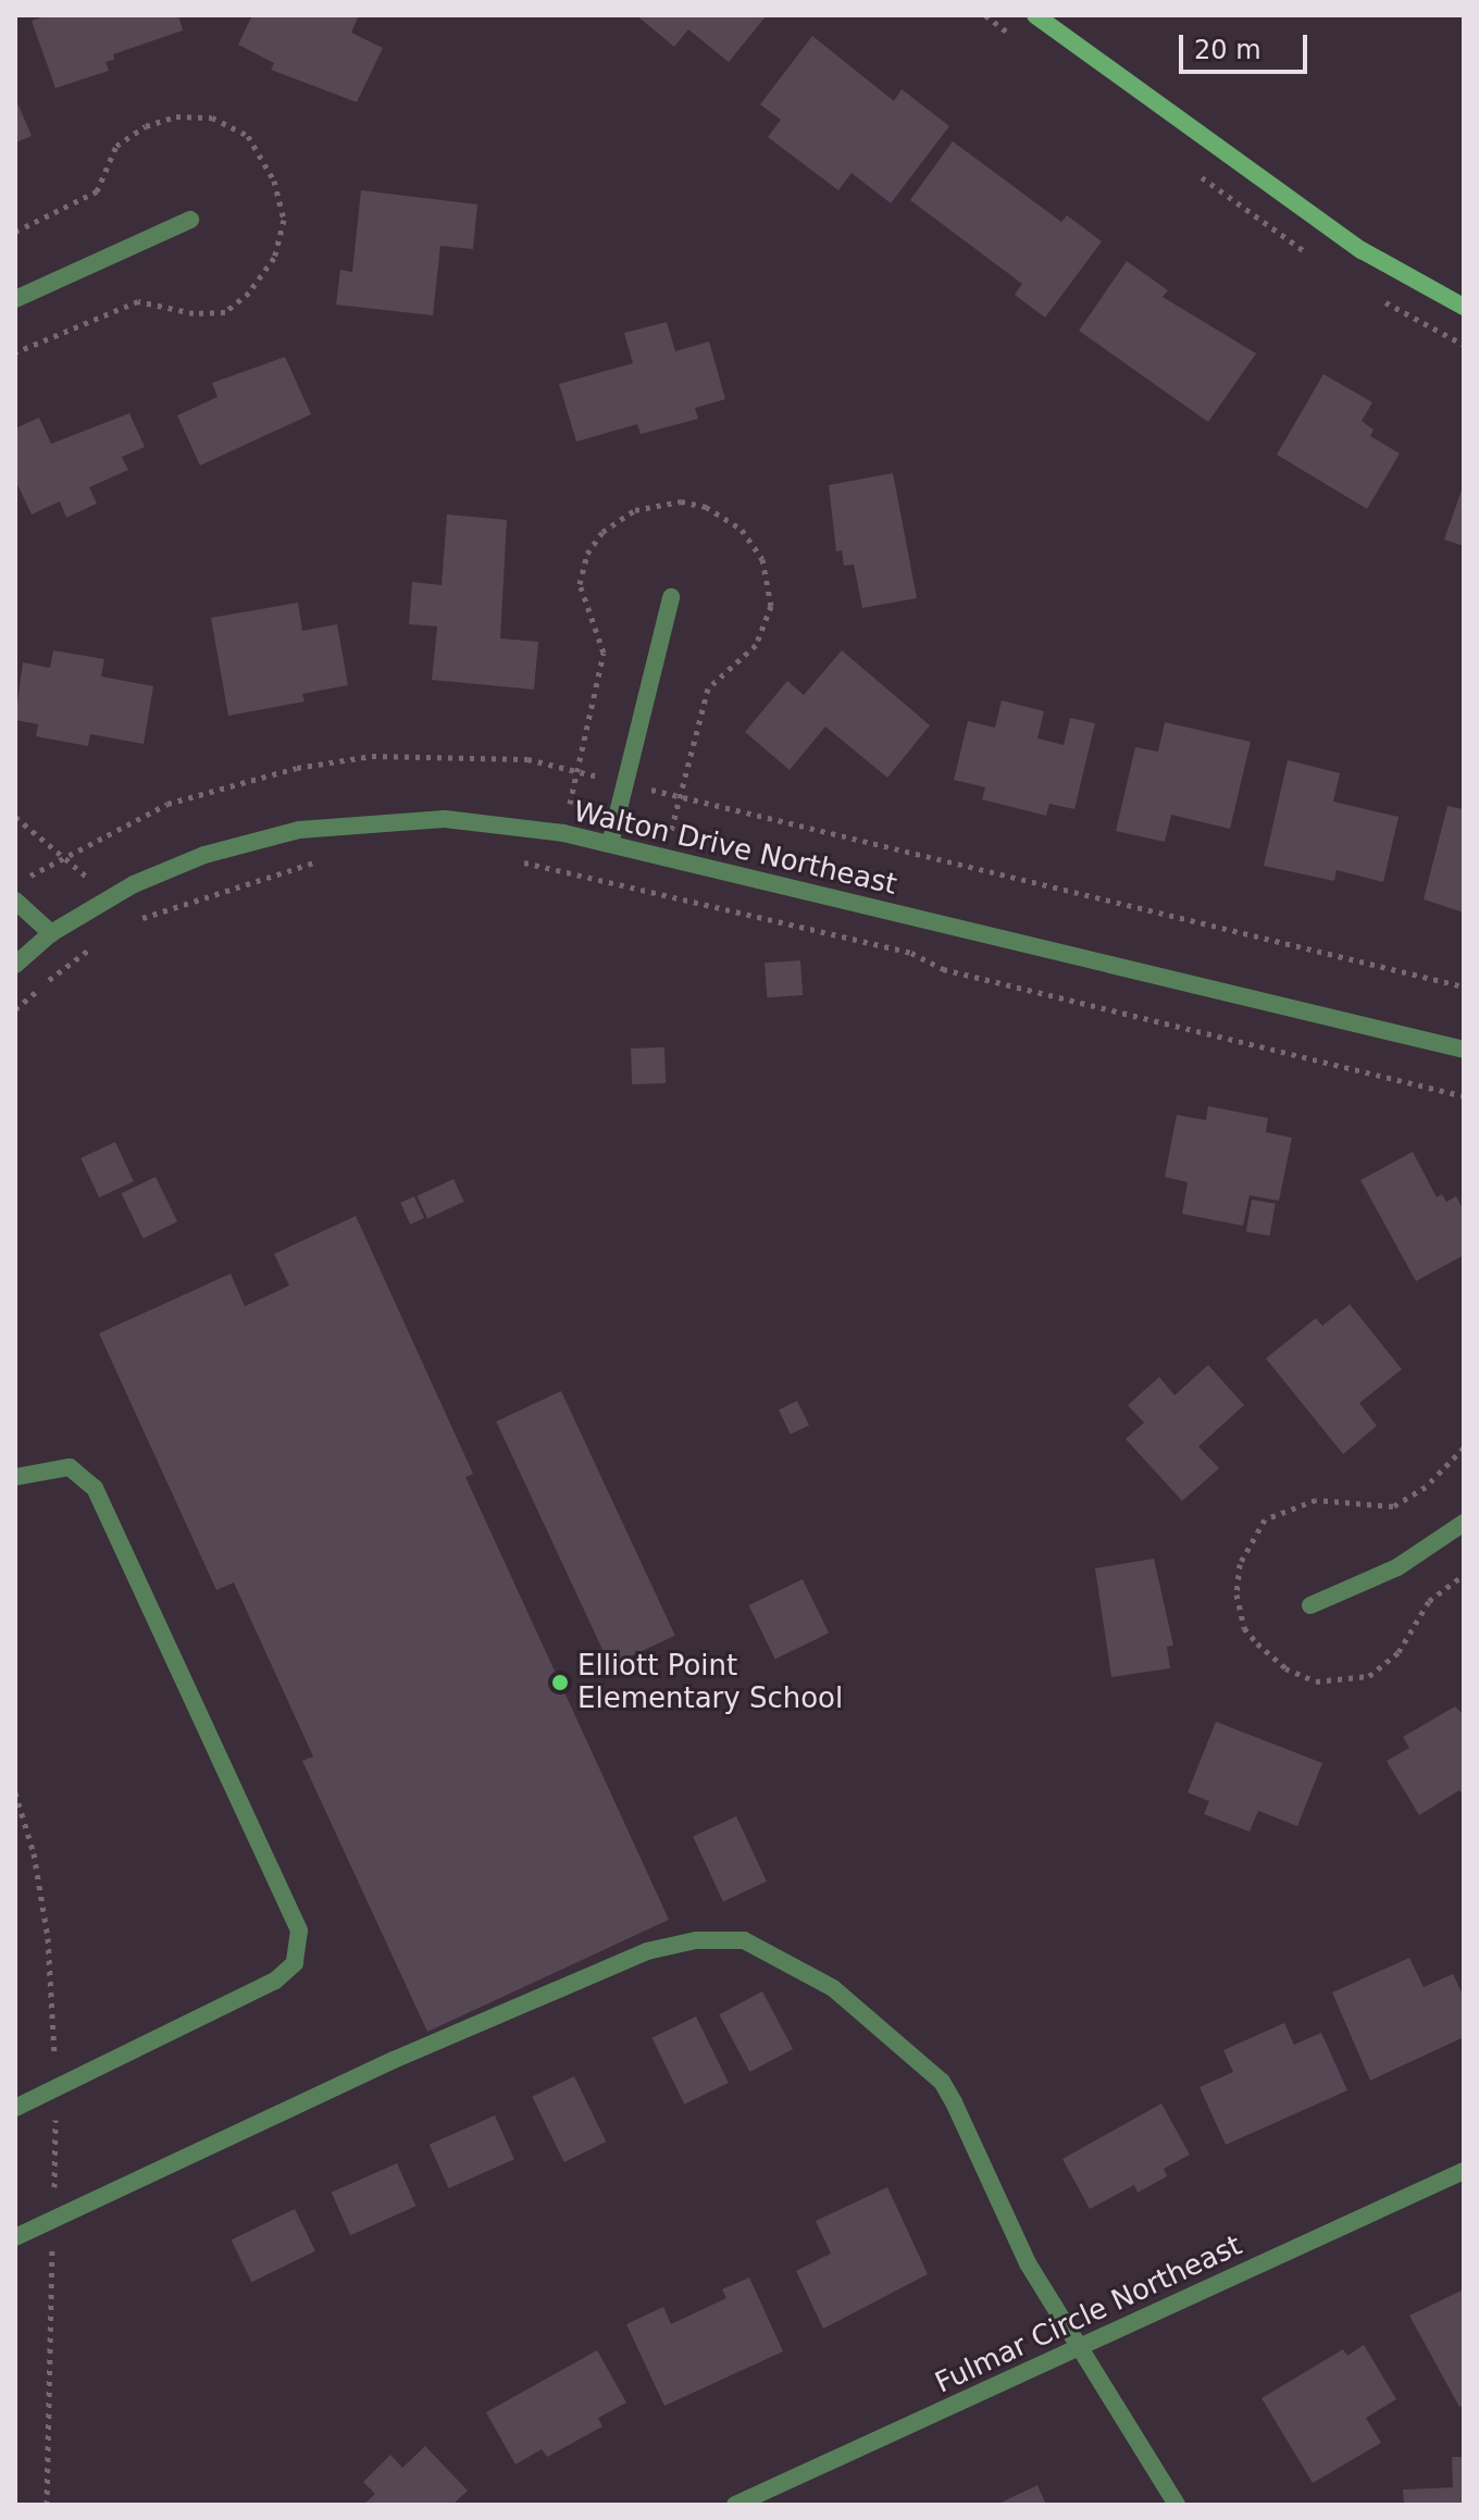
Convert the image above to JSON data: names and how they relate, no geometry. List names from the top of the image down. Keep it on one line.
{"streets":{"street":["Walton Drive Northeast","Fulmar Circle Northeast"]},"places":["Elliott Point Elementary School"],"scale_bar":"20 m"}
